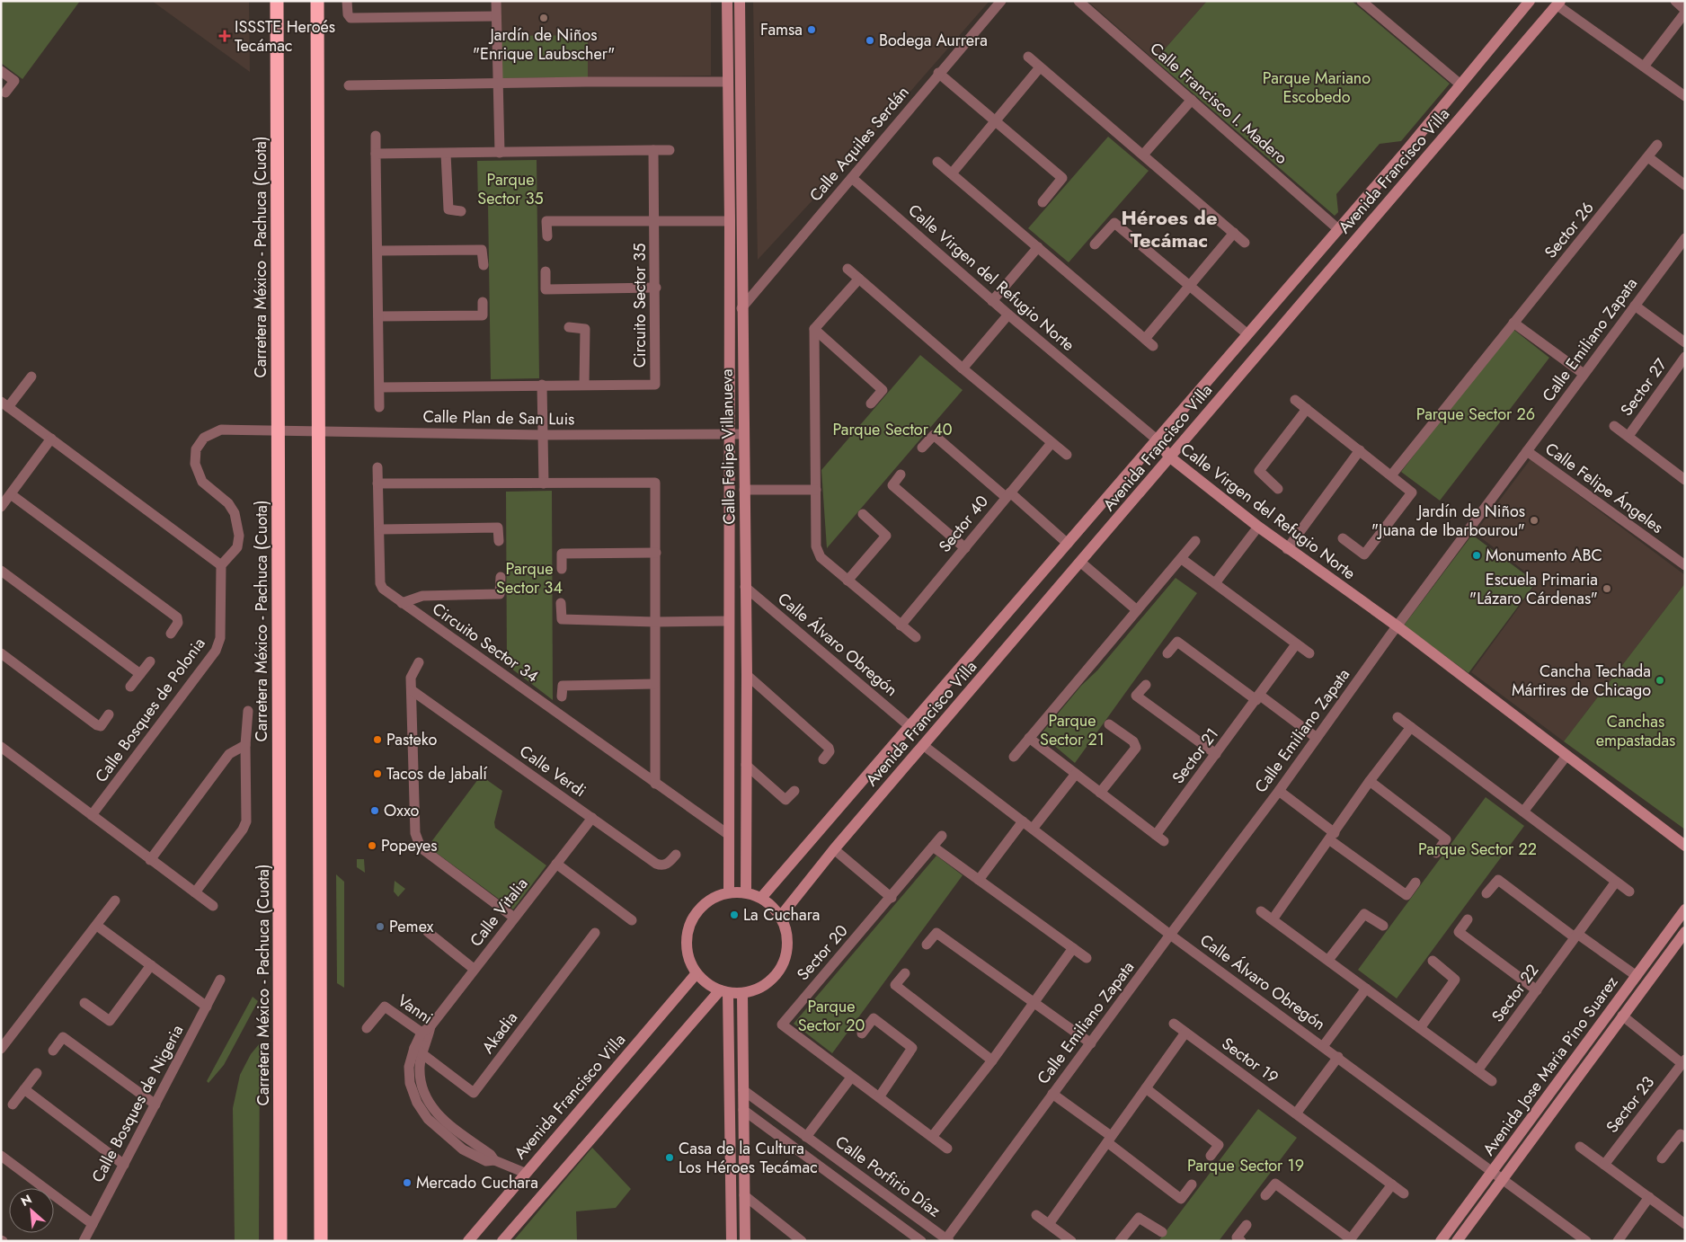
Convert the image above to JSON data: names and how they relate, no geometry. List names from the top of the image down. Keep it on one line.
{"streets":{"highway":["Carretera México - Pachuca (Cuota)"],"street":["Calle Francisco I. Madero","Calle Aquiles Serdán","Avenida Francisco Villa","Sector 26","Calle Virgen del Refugio Norte","Circuito Sector 35","Calle Emiliano Zapata","Sector 27","Calle Plan de San Luis","Calle Felipe Villanueva","Calle Felipe Ángeles","Sector 40","Circuito Sector 34","Calle Álvaro Obregón","Calle Bosques de Polonia","Sector 21","Calle Verdi","Calle Vitalia","Sector 20","Sector 22","Vanni","Akadia","Sector 19","Avenida Jose Maria Pino Suarez","Calle Bosques de Nigeria","Sector 23","Calle Porfirio Díaz"]},"crossings":[["Calle Francisco I. Madero","Avenida Francisco Villa"],["Calle Aquiles Serdán","Calle Virgen del Refugio Norte"],["Calle Aquiles Serdán","Calle Felipe Villanueva"],["Avenida Francisco Villa","Calle Virgen del Refugio Norte"],["Avenida Francisco Villa","Calle Felipe Villanueva"],["Avenida Francisco Villa","Calle Álvaro Obregón"],["Avenida Francisco Villa","Calle Vitalia"],["Calle Virgen del Refugio Norte","Calle Emiliano Zapata"],["Circuito Sector 35","Calle Felipe Villanueva"],["Calle Emiliano Zapata","Calle Felipe Ángeles"],["Calle Emiliano Zapata","Calle Álvaro Obregón"],["Calle Emiliano Zapata","Calle Porfirio Díaz"],["Calle Plan de San Luis","Calle Felipe Villanueva"],["Calle Plan de San Luis","Calle Bosques de Polonia"],["Calle Felipe Villanueva","Circuito Sector 34"],["Calle Felipe Villanueva","Calle Álvaro Obregón"],["Calle Álvaro Obregón","Avenida Jose Maria Pino Suarez"],["Calle Verdi","Calle Vitalia"],["Calle Vitalia","Vanni"],["Calle Vitalia","Akadia"],["Avenida Jose Maria Pino Suarez","Sector 23"]],"districts":["Héroes de Tecámac"],"parks":["Parque Mariano Escobedo","Parque Sector 35","Parque Sector 26","Parque Sector 40","Parque Sector 34","Parque Sector 21","Canchas empastadas","Parque Sector 22","Parque Sector 20","Parque Sector 19"],"places":{"other":["Jardín de Niños \"Enrique Laubscher\"","Famsa","Bodega Aurrera","Jardín de Niños \"Juana de Ibarbourou\"","Monumento ABC","Escuela Primaria \"Lázaro Cárdenas\"","Cancha Techada Mártires de Chicago","Pasteko","Tacos de Jabalí","Oxxo","Popeyes","La Cuchara","Pemex","Casa de la Cultura Los Héroes Tecámac","Mercado Cuchara"],"health":["ISSSTE Heroés Tecámac"]},"north":"top left"}
